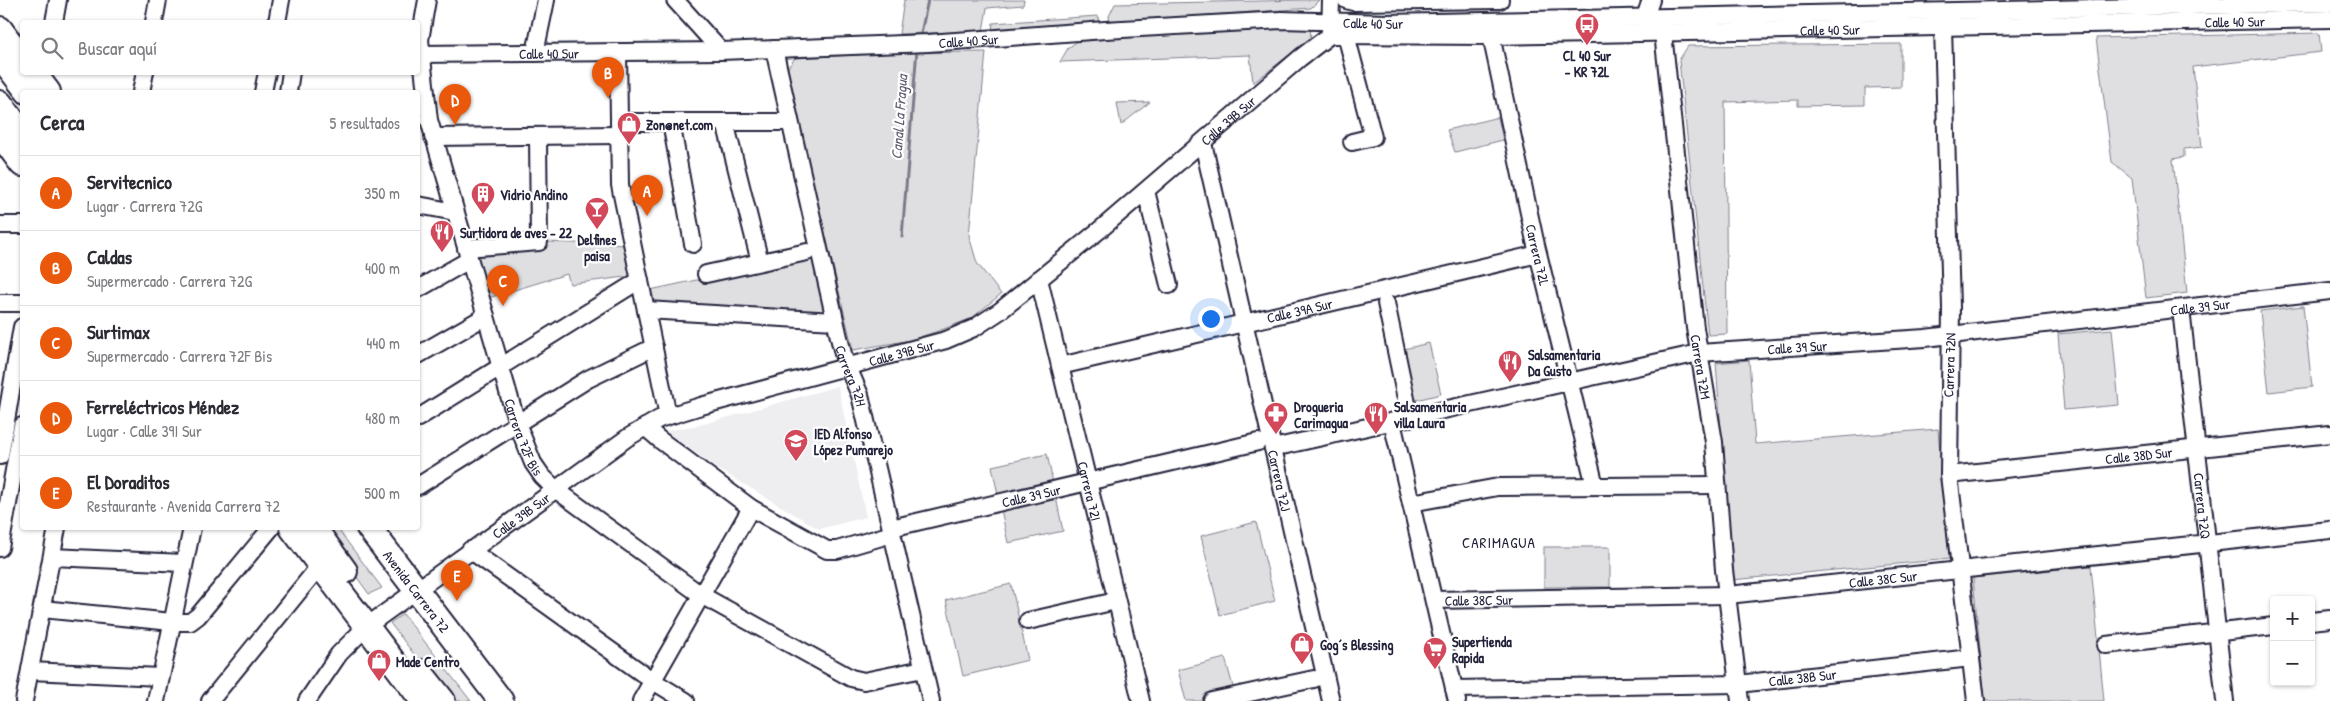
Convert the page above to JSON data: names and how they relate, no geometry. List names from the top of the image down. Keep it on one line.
{"streets":{"highway":["Avenida Carrera 72"],"street":["Calle 40 Sur","Calle 39B Sur","Carrera 72L","Calle 39 Sur","Calle 39A Sur","Carrera 72N","Carrera 72M","Carrera 72H","Carrera 72F Bis","Calle 38D Sur","Carrera 72J","Carrera 72I","Carrera 72Q","Calle 38C Sur","Calle 38B Sur"]},"crossings":[["Calle 40 Sur","Calle 39B Sur"],["Calle 40 Sur","Carrera 72L"],["Calle 40 Sur","Carrera 72N"],["Calle 40 Sur","Carrera 72M"],["Calle 40 Sur","Carrera 72H"],["Calle 39B Sur","Carrera 72H"],["Calle 39B Sur","Carrera 72F Bis"],["Calle 39B Sur","Carrera 72J"],["Calle 39B Sur","Carrera 72I"],["Calle 39B Sur","Avenida Carrera 72"],["Carrera 72L","Calle 39 Sur"],["Carrera 72L","Calle 39A Sur"],["Calle 39 Sur","Carrera 72N"],["Calle 39 Sur","Carrera 72M"],["Calle 39 Sur","Carrera 72H"],["Calle 39 Sur","Carrera 72J"],["Calle 39 Sur","Carrera 72I"],["Calle 39 Sur","Carrera 72Q"],["Calle 39A Sur","Carrera 72J"],["Calle 39A Sur","Carrera 72I"],["Carrera 72N","Calle 38D Sur"],["Carrera 72N","Calle 38C Sur"],["Carrera 72N","Calle 38B Sur"],["Carrera 72M","Calle 38C Sur"],["Carrera 72M","Calle 38B Sur"],["Carrera 72H","Carrera 72F Bis"],["Calle 38D Sur","Carrera 72Q"],["Carrera 72Q","Calle 38C Sur"]],"districts":["CARIMAGUA"],"water":["Canal La Fragua"],"places":{"bus stop":["CL 40 Sur - KR 72L"],"shop":["Zon@net.com","Gog´s Blessing","Made Centro"],"building":["Vidrio Andino"],"bar":["Delfines paisa"],"restaurant":["Surtidora de aves - 22","Salsamentaria Da Gusto","Salsamentaria villa Laura"],"pharmacy":["Drogueria Carimagua"],"school or university":["IED Alfonso López Pumarejo"],"supermarket":["Supertienda Rapida"]},"page":{"search":"Buscar aquí","pins":["B","D","A","C","E"],"heading":["Cerca","5 resultados"],"list":[{"mark":"A","name":"Servitecnico","note":"Lugar · Carrera 72G","value":"350 m"},{"mark":"B","name":"Caldas","note":"Supermercado · Carrera 72G","value":"400 m"},{"mark":"C","name":"Surtimax","note":"Supermercado · Carrera 72F Bis","value":"440 m"},{"mark":"D","name":"Ferreléctricos Méndez","note":"Lugar · Calle 39I Sur","value":"480 m"},{"mark":"E","name":"El Doraditos","note":"Restaurante · Avenida Carrera 72","value":"500 m"}],"map_buttons":["+","−"]}}
